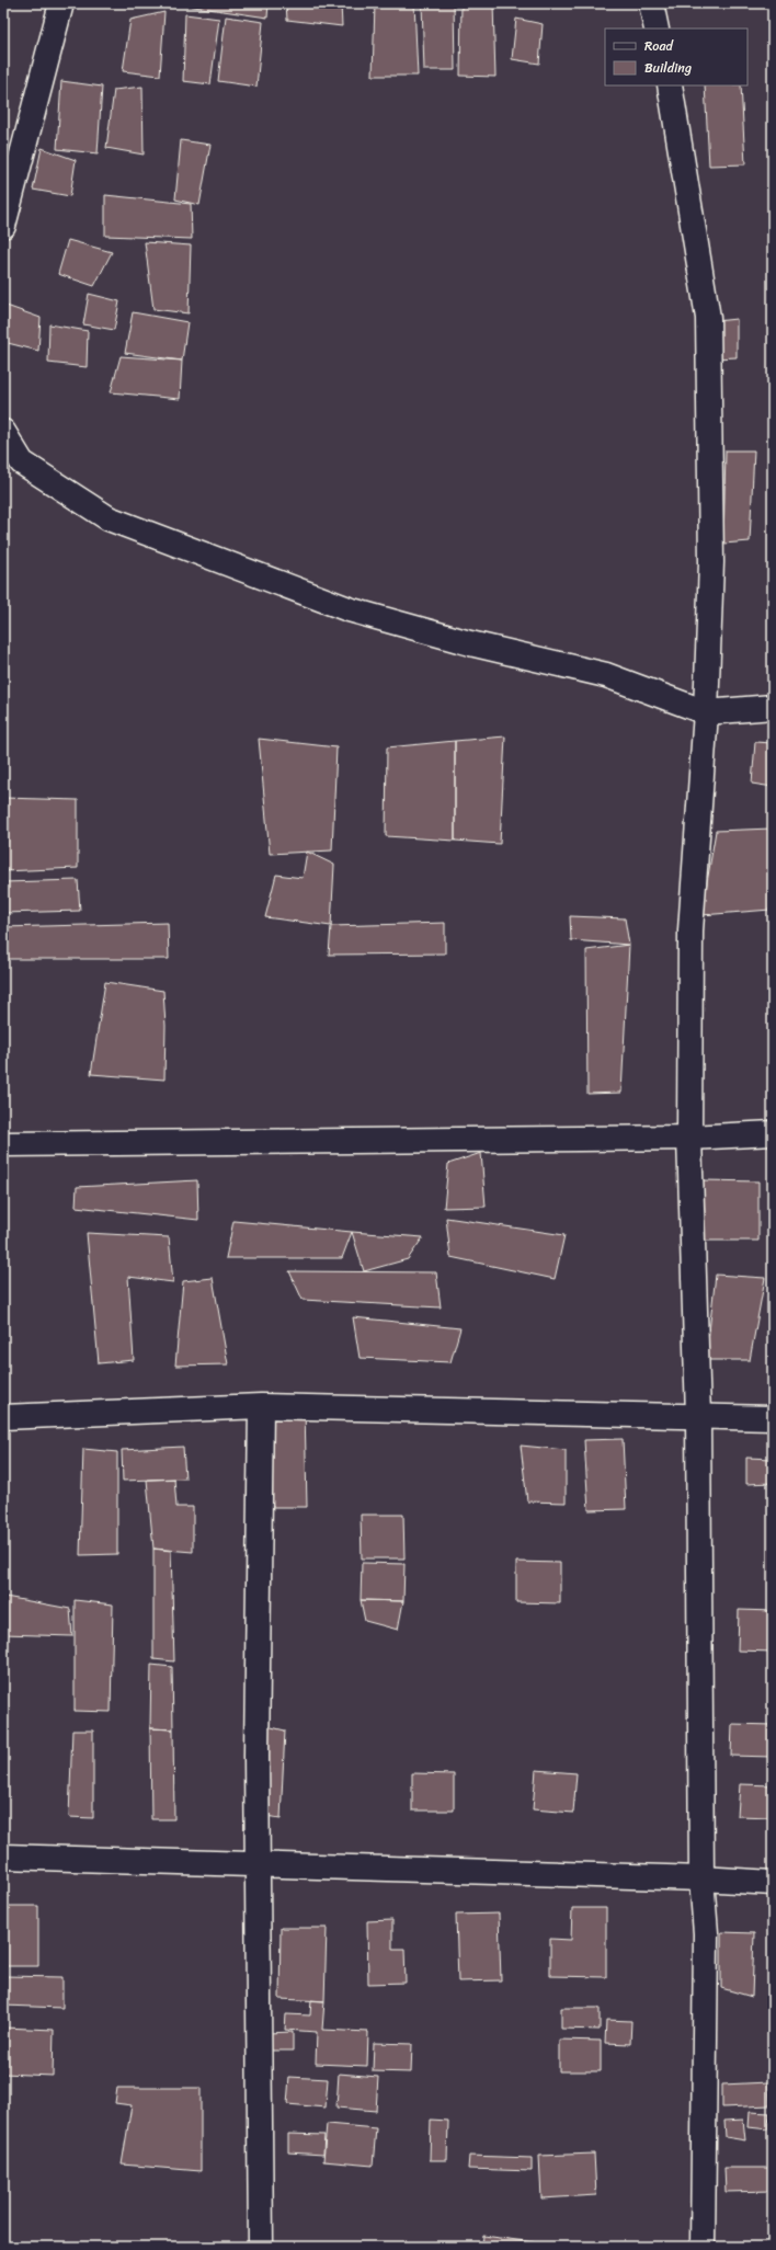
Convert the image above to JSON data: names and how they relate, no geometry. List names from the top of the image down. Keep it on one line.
{"legend":["Road","Building"]}
